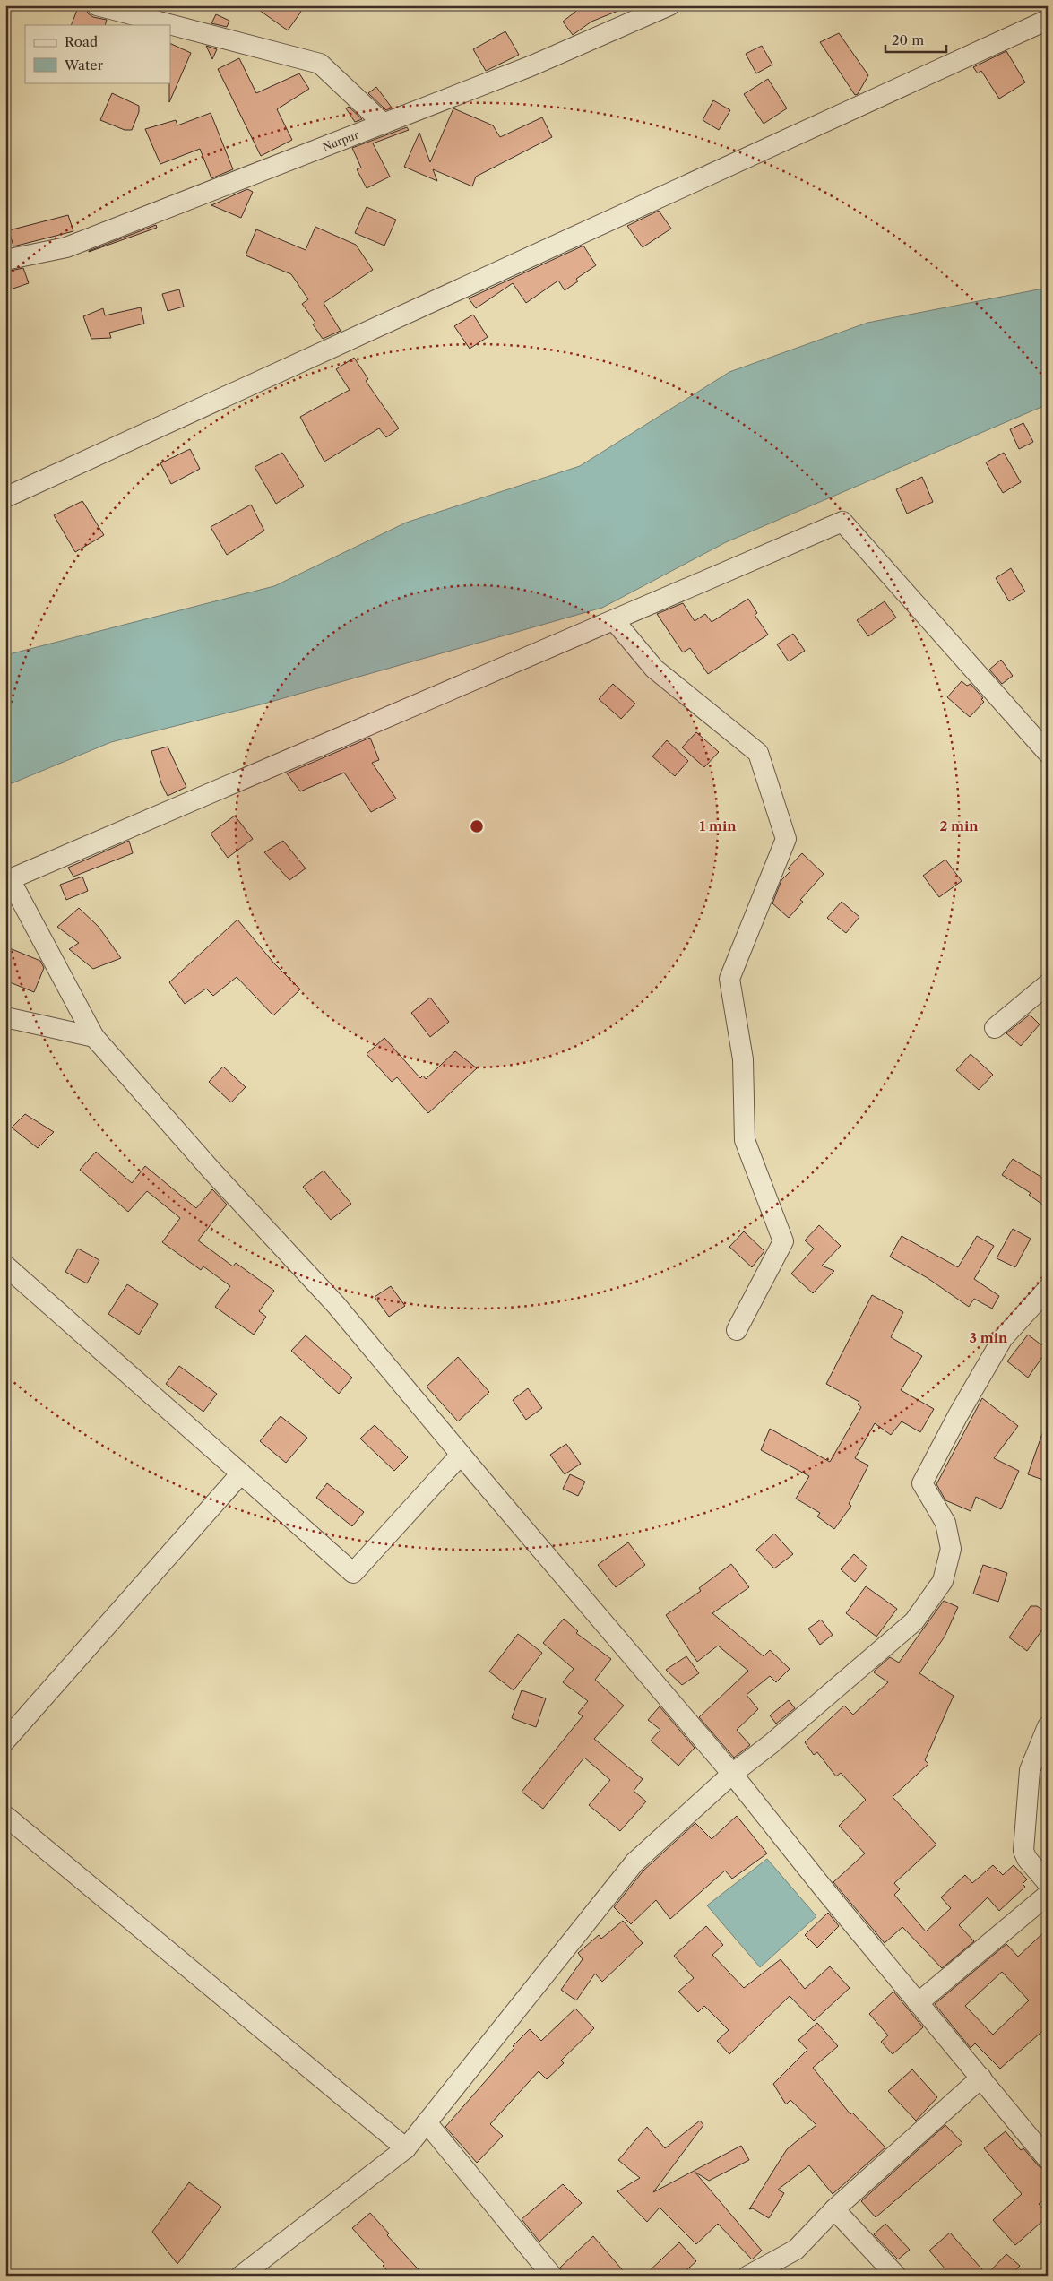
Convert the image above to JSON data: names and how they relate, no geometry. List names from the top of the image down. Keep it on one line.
{"streets":{"street":["Nurpur"]},"legend":["Road","Water"],"scale_bar":"20 m","rings":["1 min","2 min","3 min"]}
